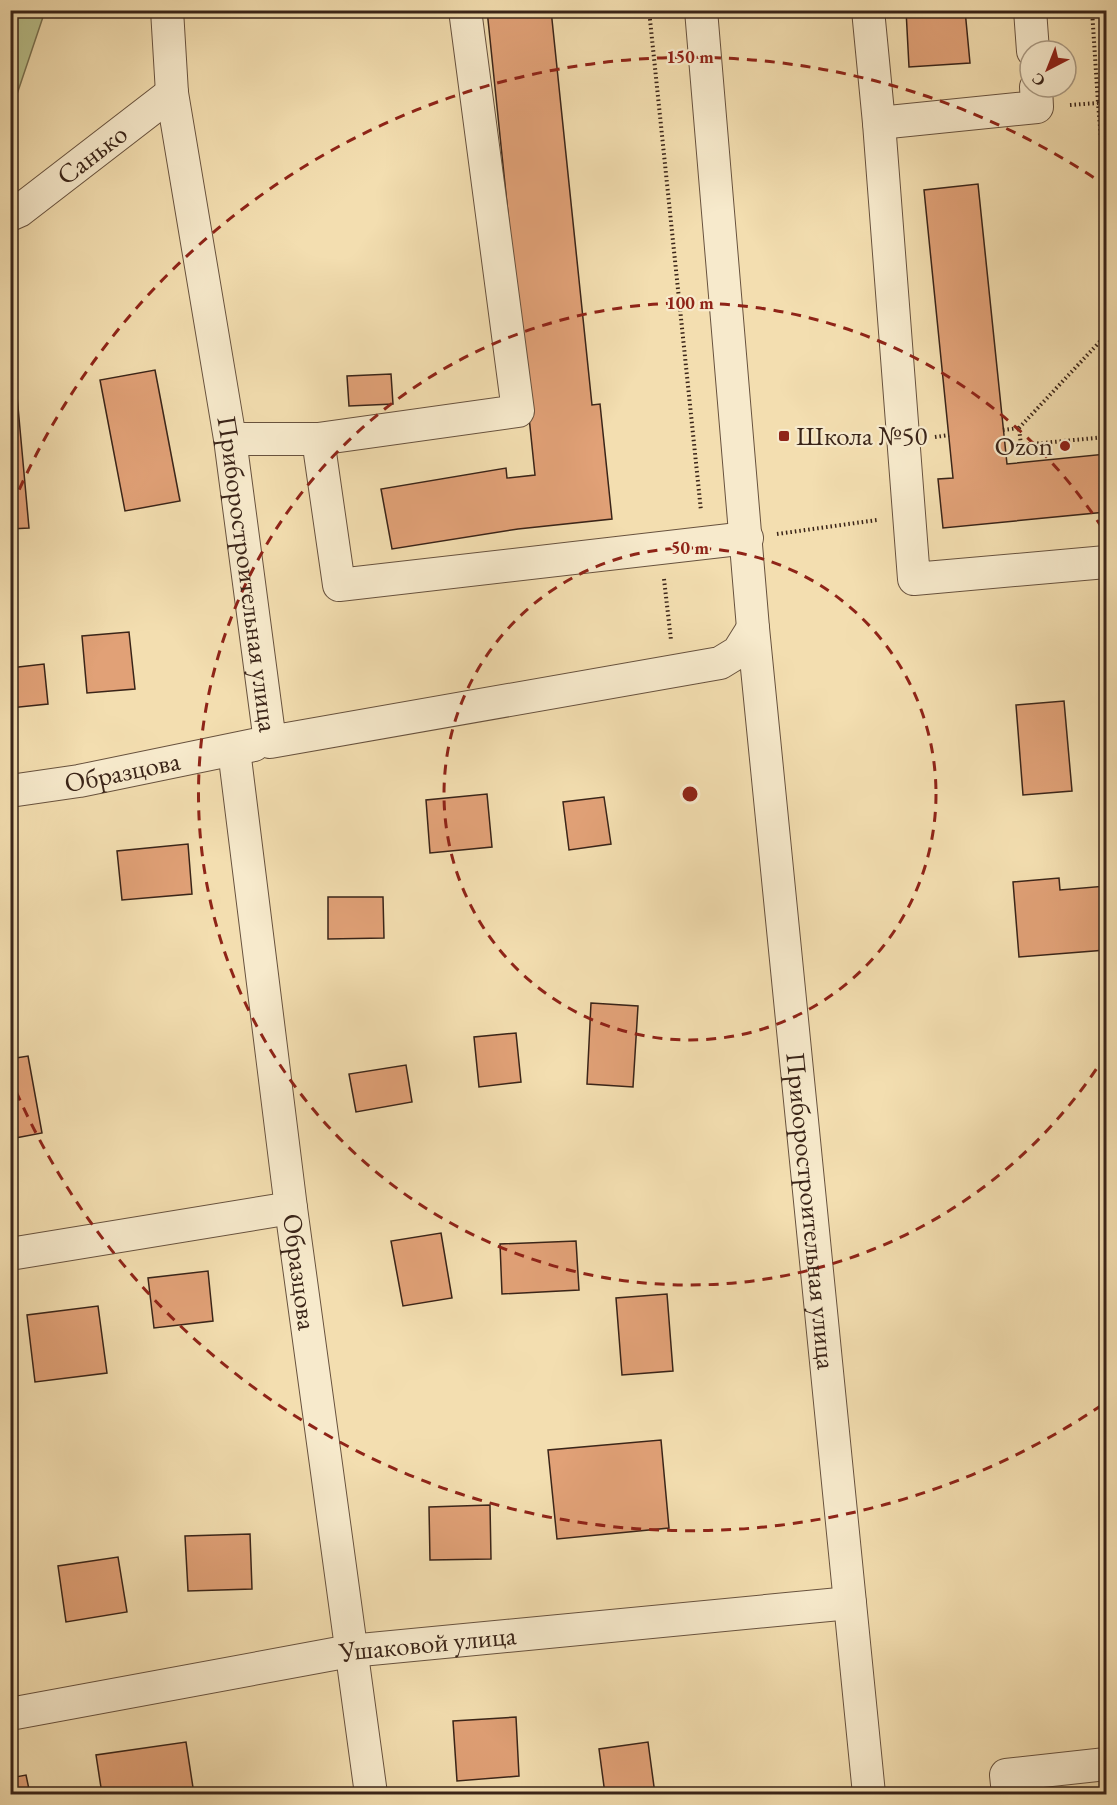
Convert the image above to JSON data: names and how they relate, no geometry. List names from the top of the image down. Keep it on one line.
{"streets":{"street":["Санько","Приборостроительная улица","Образцова","Ушаковой улица"]},"crossings":[["Санько","Приборостроительная улица"],["Приборостроительная улица","Образцова"],["Приборостроительная улица","Ушаковой улица"],["Образцова","Ушаковой улица"]],"places":{"transit":["Школа №50"],"other":["Ozon"]},"north":"bottom left","rings":["150 m","100 m","50 m"]}
